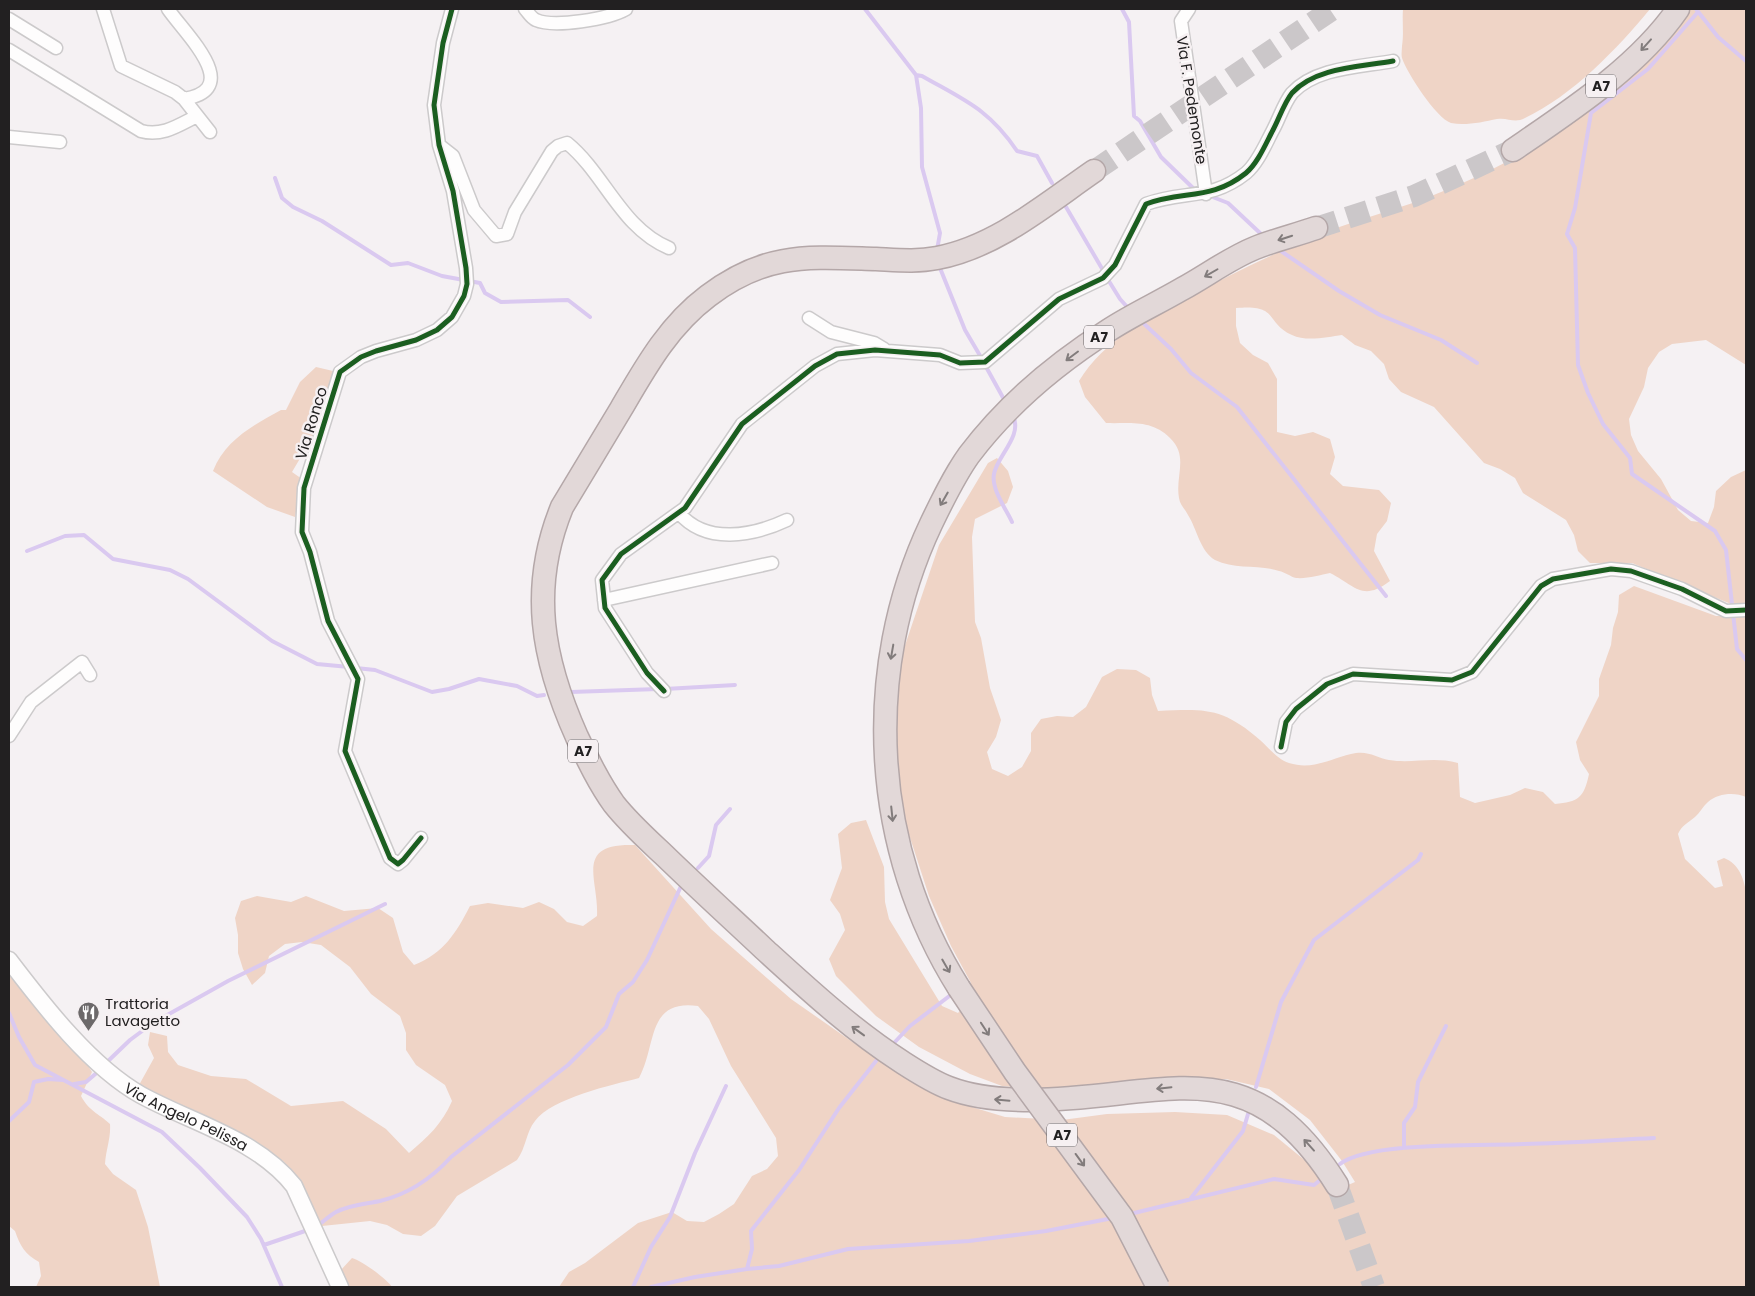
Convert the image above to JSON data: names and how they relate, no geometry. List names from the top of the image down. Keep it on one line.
{"streets":{"highway":["A7"],"street":["Via F. Pedemonte","Via Ronco","Via Angelo Pelissa"]},"places":{"restaurant":["Trattoria Lavagetto"]}}
